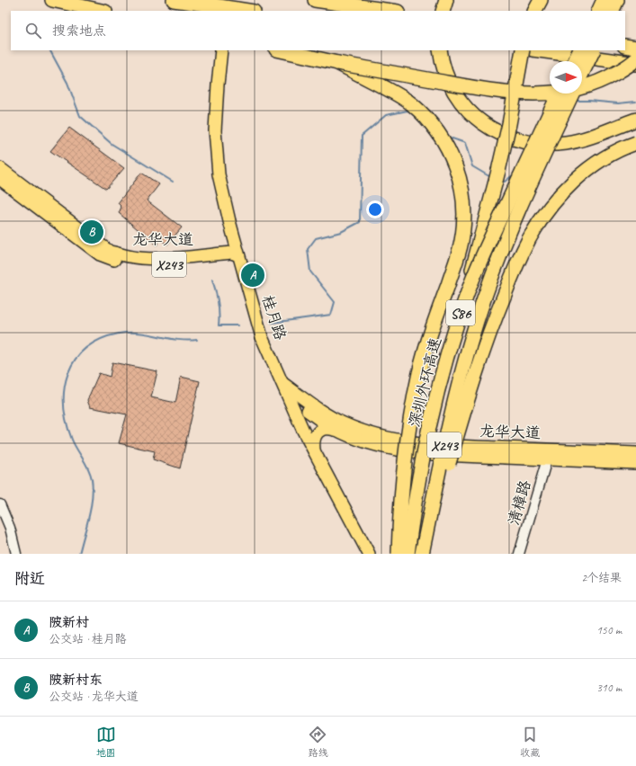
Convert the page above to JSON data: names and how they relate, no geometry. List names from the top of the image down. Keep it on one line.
{"streets":{"highway":["S86","深圳外环高速"],"main road":["龙华大道","X243","桂月路"],"street":["清樟路"]},"crossings":[["龙华大道","桂月路"],["龙华大道","清樟路"]],"north":"right","page":{"search":"搜索地点","pins":["B","A"],"heading":["附近","2个结果"],"list":[{"mark":"A","name":"陂新村","note":"公交站 · 桂月路","value":"150 m"},{"mark":"B","name":"陂新村东","note":"公交站 · 龙华大道","value":"310 m"}],"nav":["地图","路线","收藏"]}}
